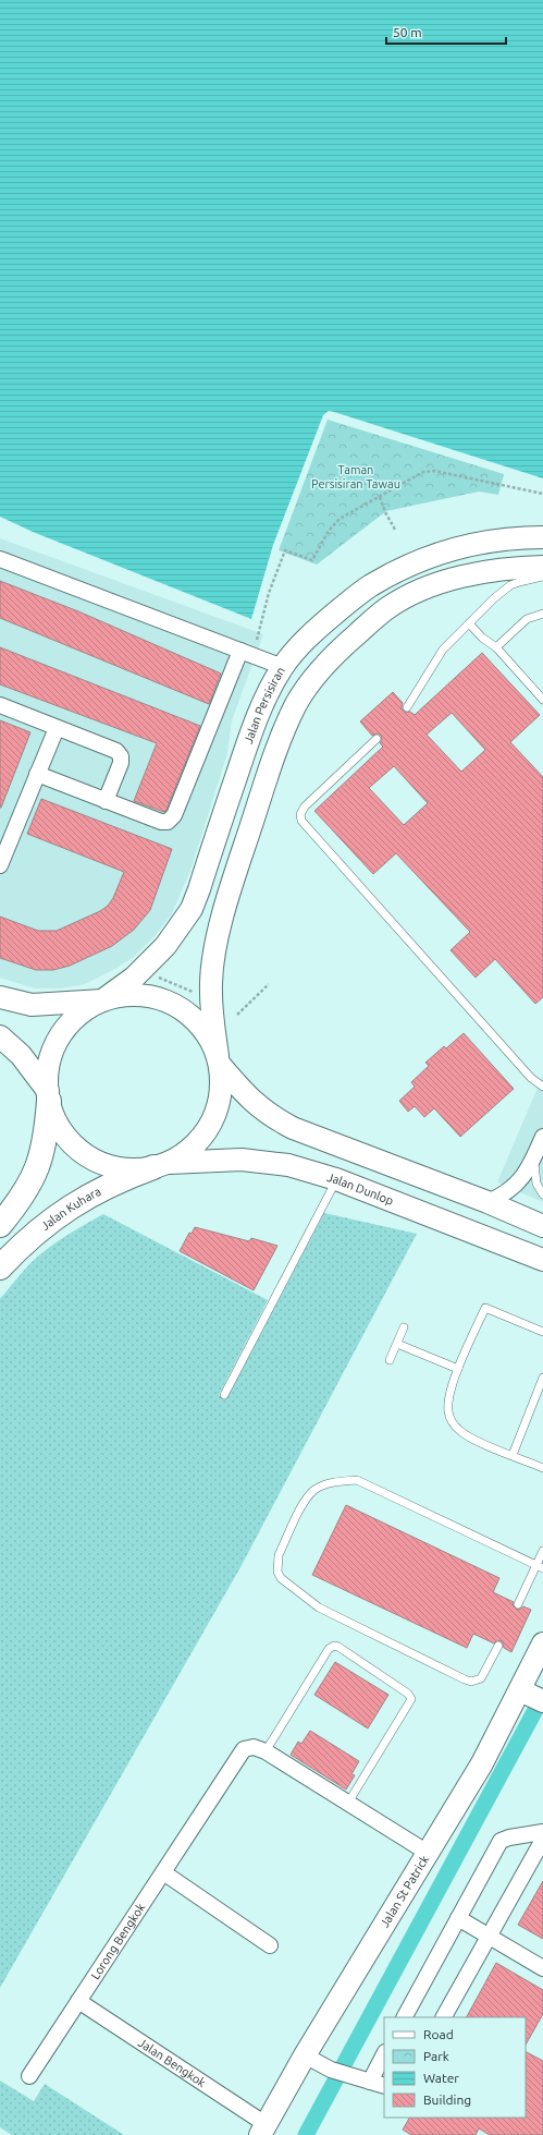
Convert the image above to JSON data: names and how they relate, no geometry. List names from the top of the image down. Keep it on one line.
{"streets":{"main road":["Jalan Kuhara"],"street":["Jalan Persisiran","Jalan Dunlop","Jalan St Patrick","Lorong Bengkok","Jalan Bengkok"]},"crossings":[["Jalan Dunlop","Jalan Kuhara"],["Jalan St Patrick","Jalan Bengkok"],["Lorong Bengkok","Jalan Bengkok"]],"parks":["Taman Persisiran Tawau"],"legend":["Road","Park","Water","Building"],"scale_bar":"50 m"}
